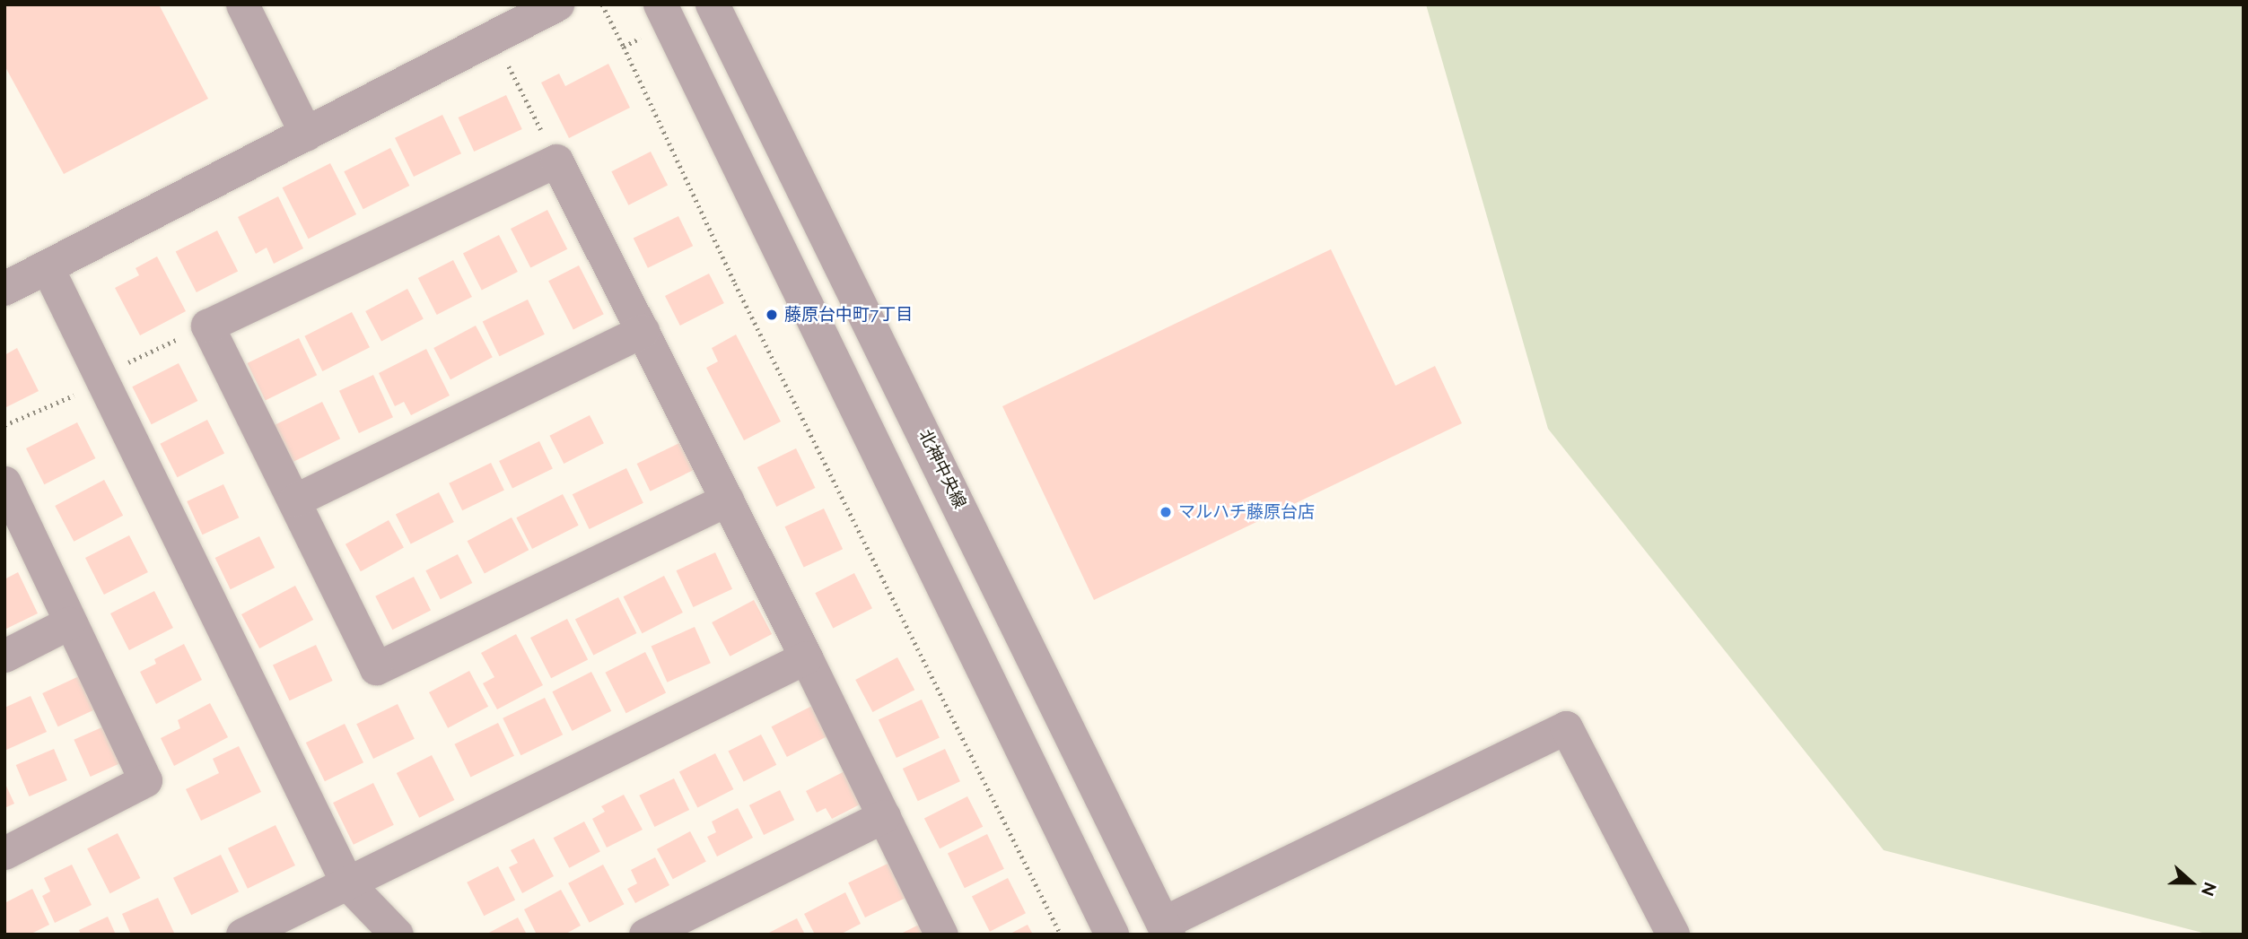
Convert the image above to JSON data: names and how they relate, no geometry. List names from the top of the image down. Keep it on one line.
{"streets":{"street":["北神中央線"]},"places":["藤原台中町7丁目","マルハチ藤原台店"],"north":"right"}
